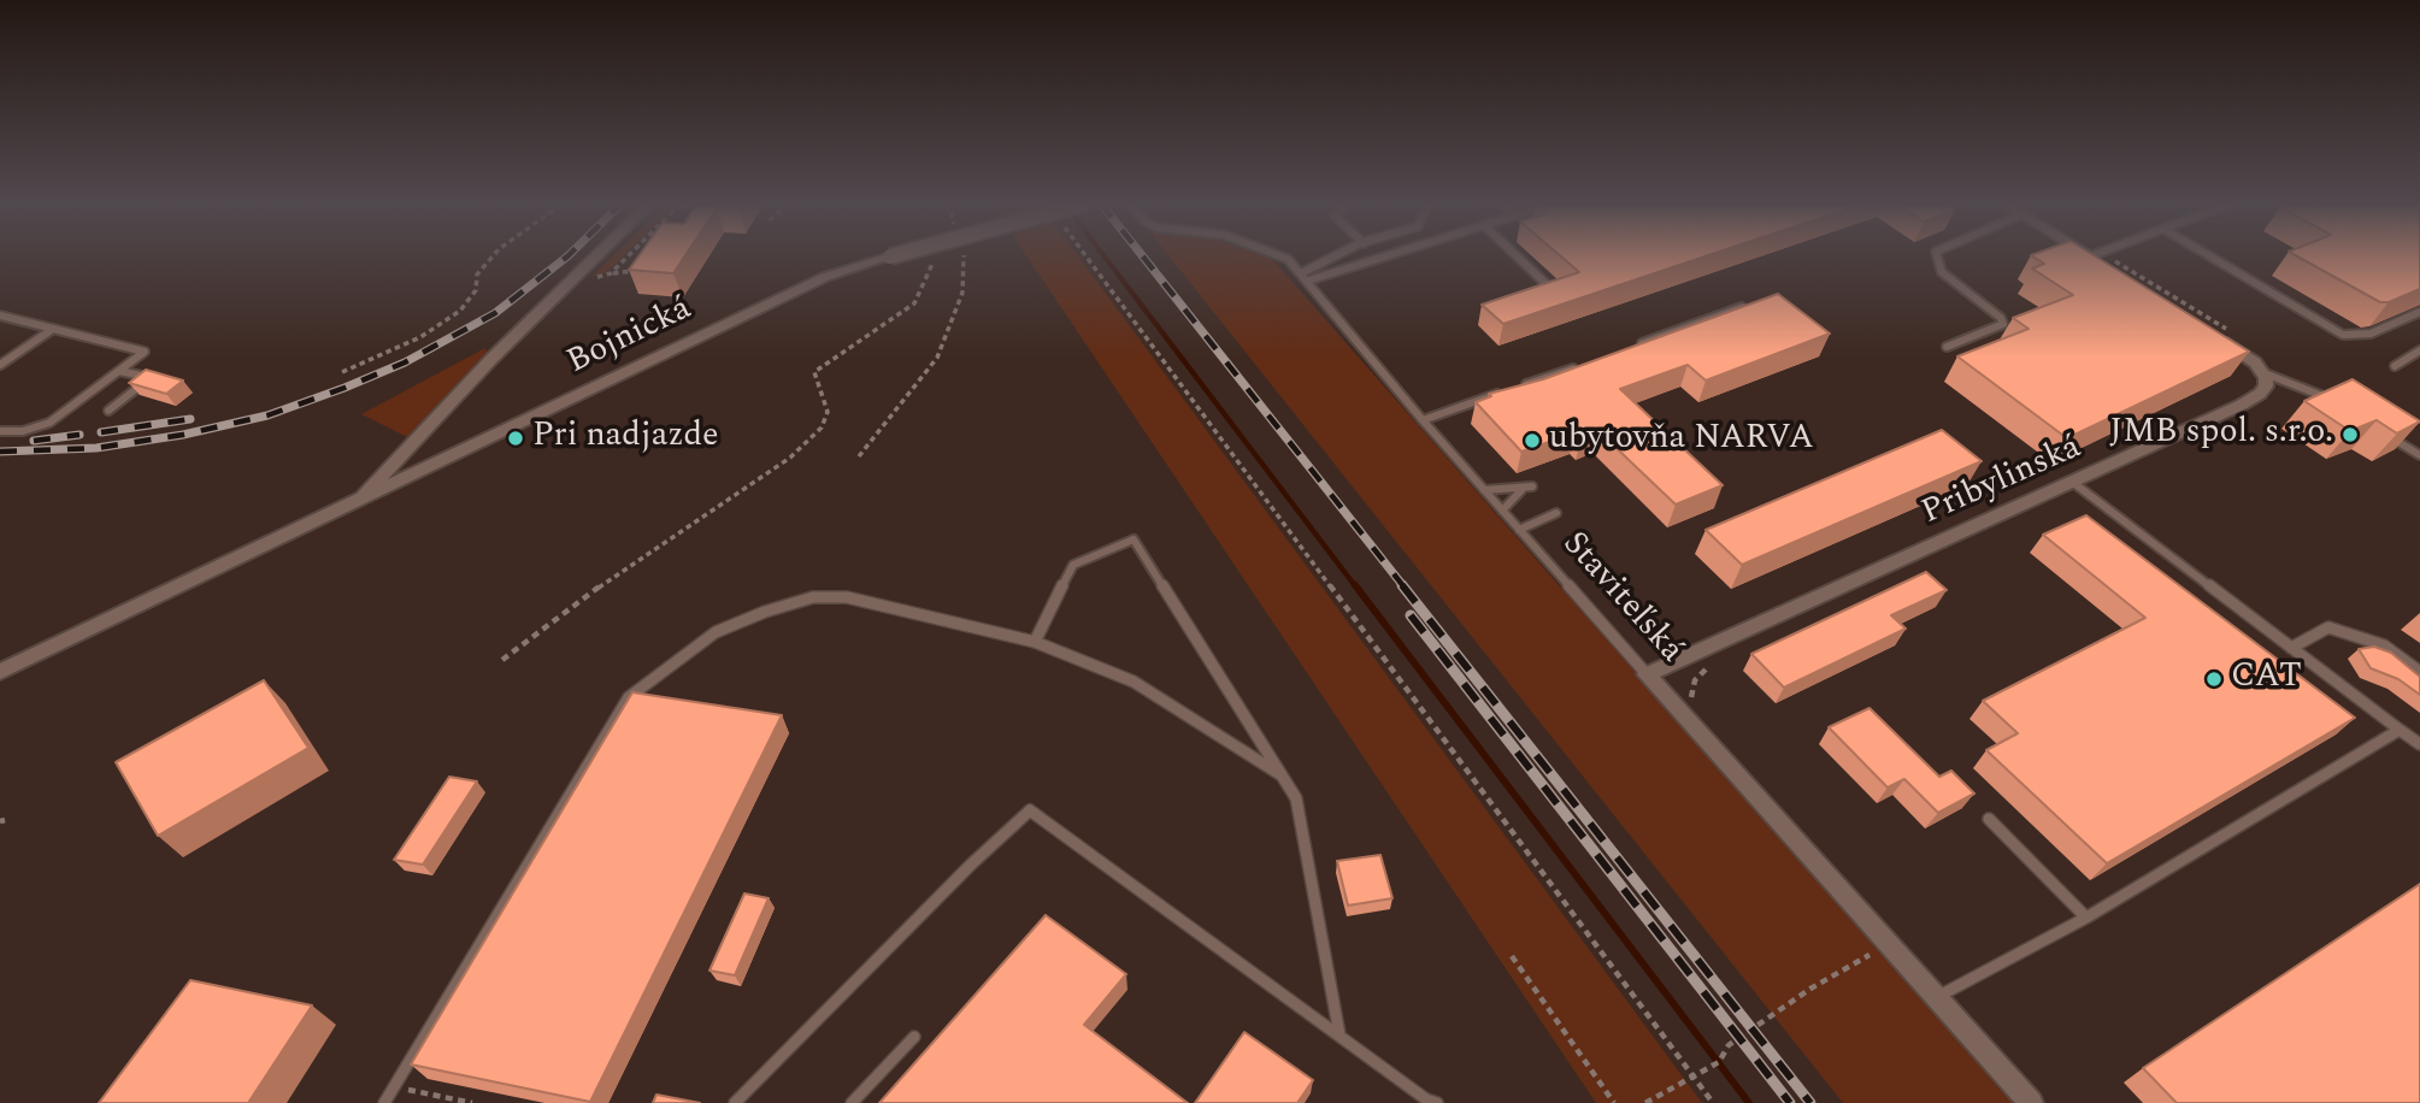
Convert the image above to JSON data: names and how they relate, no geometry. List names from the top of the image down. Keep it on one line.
{"streets":{"street":["Bojnická","Pribylinská","Staviteľská"]},"crossings":[["Pribylinská","Staviteľská"]],"places":["JMB spol. s.r.o.","Pri nadjazde","ubytovňa NARVA","CAT"]}
